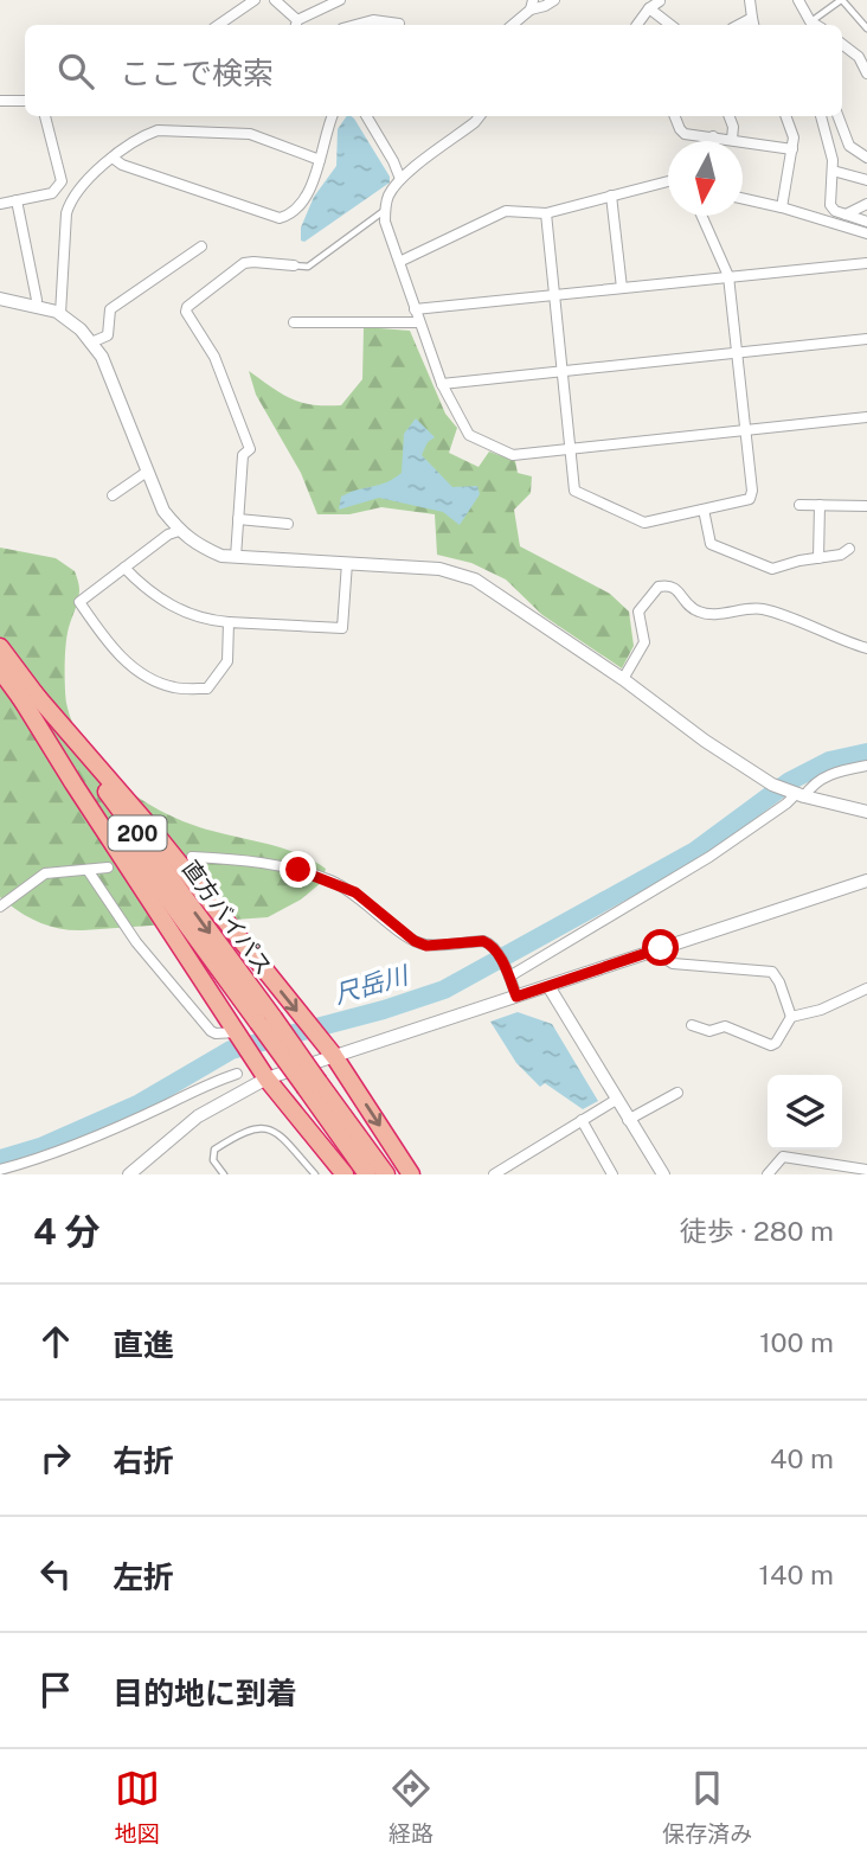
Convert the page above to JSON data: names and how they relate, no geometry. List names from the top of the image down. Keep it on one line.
{"streets":{"highway":["200","直方バイパス"]},"water":["尺岳川"],"north":"bottom","page":{"search":"ここで検索","heading":["4 分","徒歩 · 280 m"],"list":[["直進","100 m"],["右折","40 m"],["左折","140 m"],"目的地に到着"],"nav":["地図","経路","保存済み"]}}
